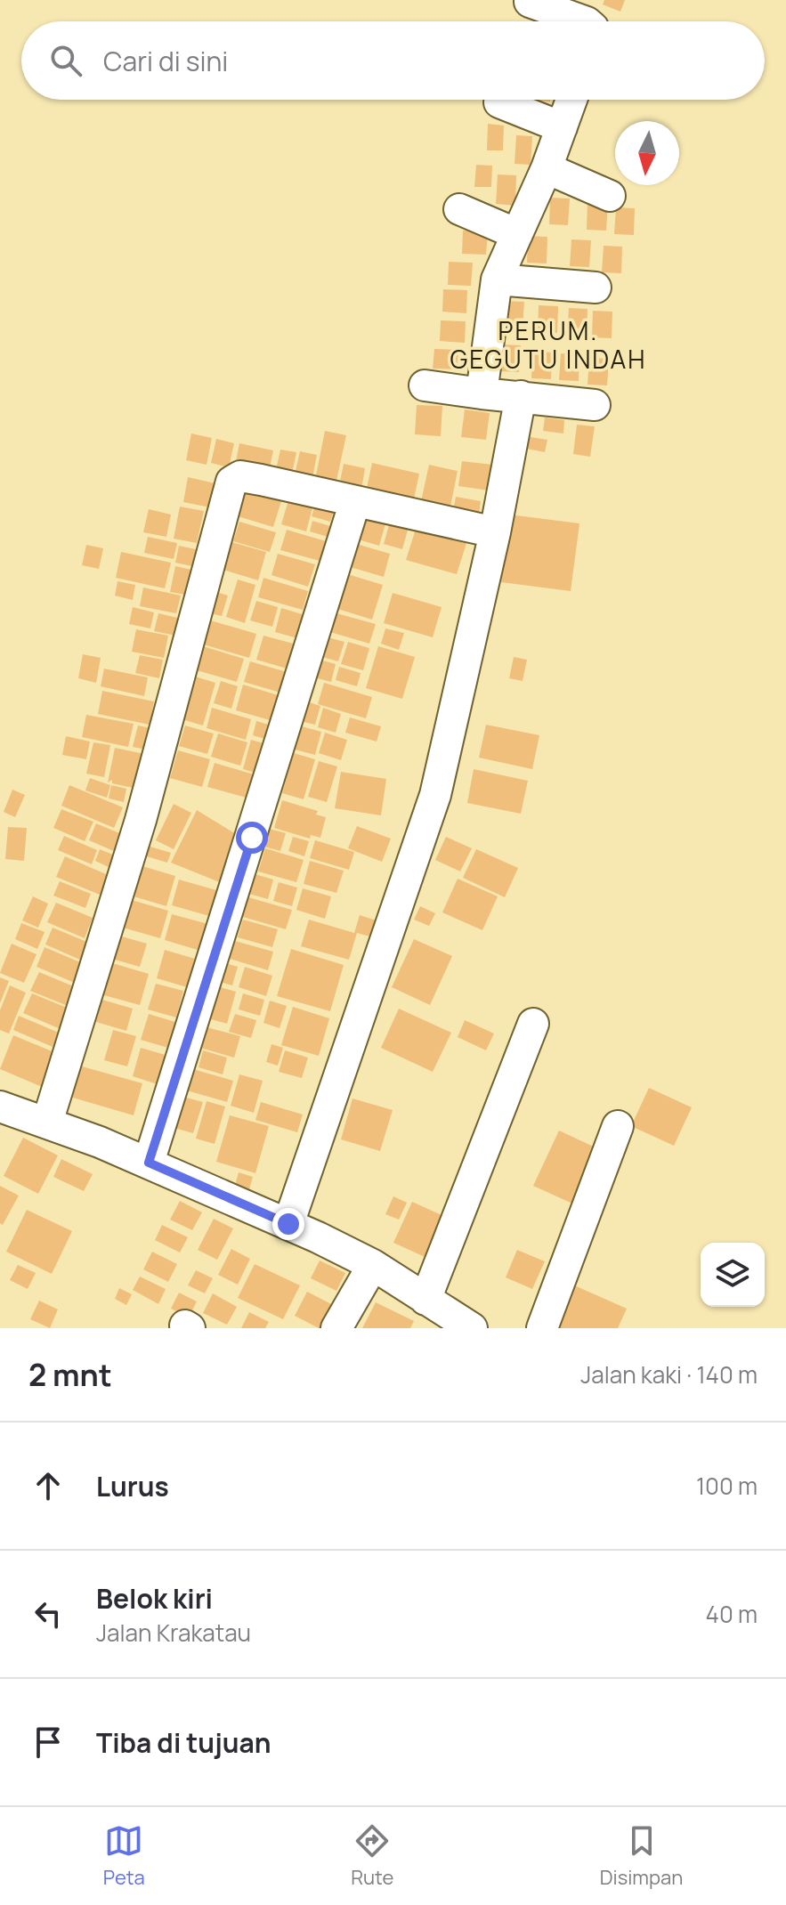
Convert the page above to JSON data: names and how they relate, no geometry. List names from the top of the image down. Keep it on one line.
{"districts":["PERUM. GEGUTU INDAH"],"north":"bottom","page":{"search":"Cari di sini","heading":["2 mnt","Jalan kaki · 140 m"],"list":[["Lurus","100 m"],["Belok kiri","Jalan Krakatau","40 m"],"Tiba di tujuan"],"nav":["Peta","Rute","Disimpan"]}}
